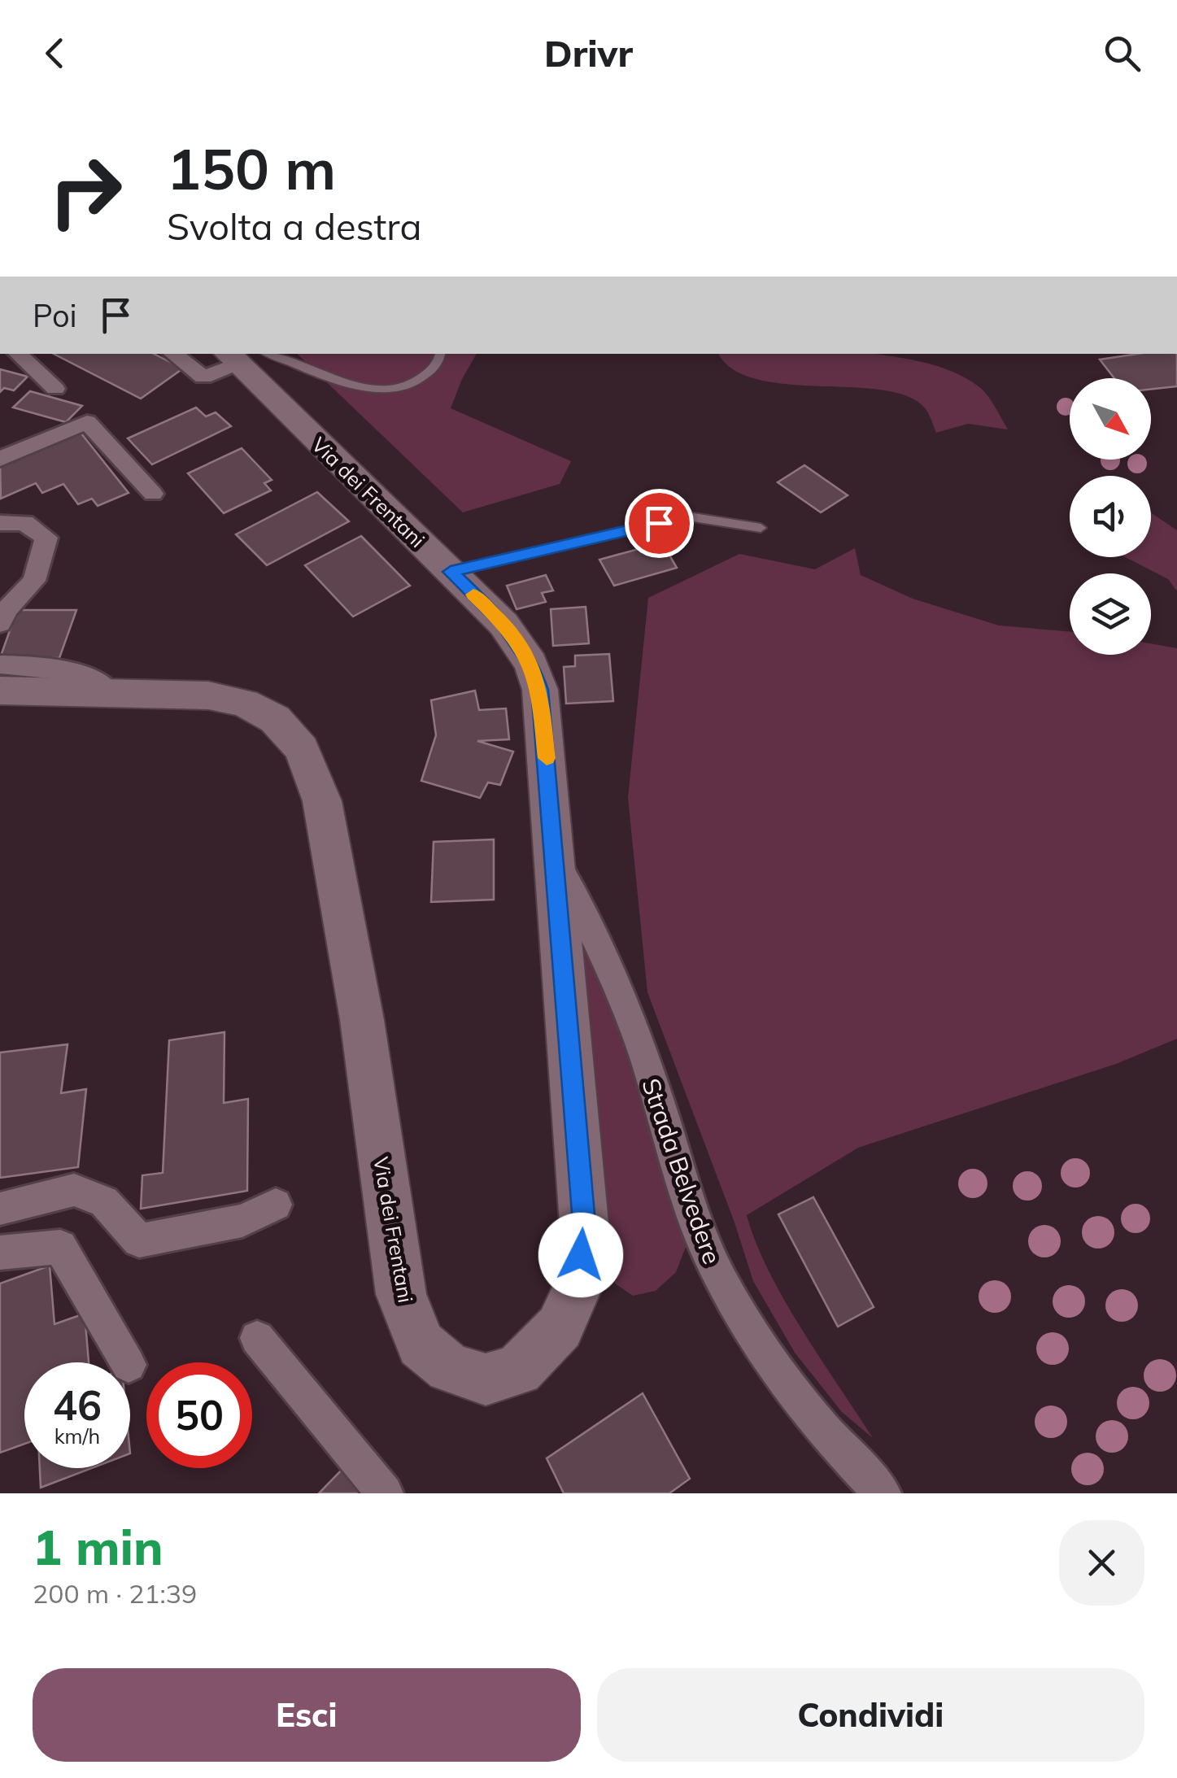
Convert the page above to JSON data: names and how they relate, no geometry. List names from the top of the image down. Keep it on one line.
{"streets":{"main road":["Via dei Frentani"],"street":["Strada Belvedere"]},"crossings":[["Via dei Frentani","Strada Belvedere"]],"north":"bottom right","page":{"header":"Drivr","turn":["150 m","Svolta a destra"],"then":"Poi","speed":"46 km/h","limit":"50","heading":["1 min","200 m · 21:39"],"buttons":["Esci","Condividi"]}}
